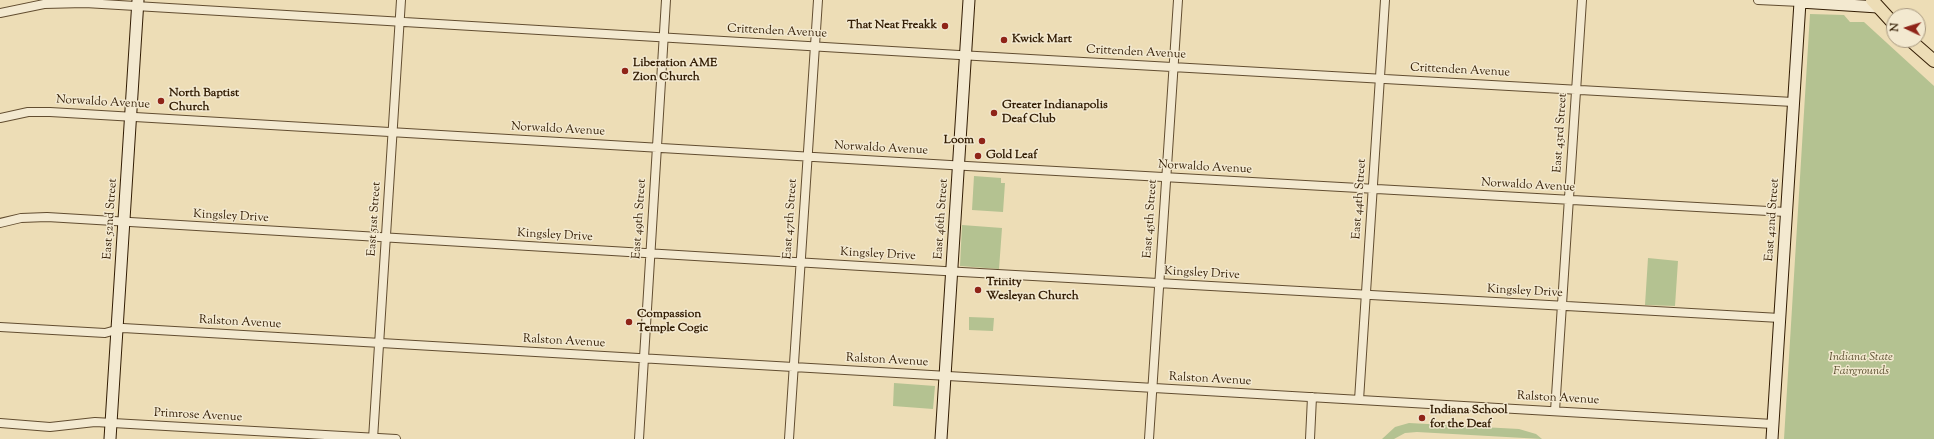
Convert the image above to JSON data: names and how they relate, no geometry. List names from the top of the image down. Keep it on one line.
{"streets":{"street":["Crittenden Avenue","Norwaldo Avenue","East 43rd Street","East 44th Street","Kingsley Drive","East 52nd Street","East 51st Street","East 49th Street","East 47th Street","East 46th Street","East 45th Street","East 42nd Street","Ralston Avenue","Primrose Avenue"]},"crossings":[["Crittenden Avenue","East 43rd Street"],["Crittenden Avenue","East 44th Street"],["Crittenden Avenue","East 52nd Street"],["Crittenden Avenue","East 51st Street"],["Crittenden Avenue","East 49th Street"],["Crittenden Avenue","East 47th Street"],["Crittenden Avenue","East 46th Street"],["Crittenden Avenue","East 45th Street"],["Crittenden Avenue","East 42nd Street"],["Norwaldo Avenue","East 43rd Street"],["Norwaldo Avenue","East 44th Street"],["Norwaldo Avenue","East 52nd Street"],["Norwaldo Avenue","East 51st Street"],["Norwaldo Avenue","East 49th Street"],["Norwaldo Avenue","East 47th Street"],["Norwaldo Avenue","East 46th Street"],["Norwaldo Avenue","East 45th Street"],["Norwaldo Avenue","East 42nd Street"],["East 43rd Street","Kingsley Drive"],["East 43rd Street","Ralston Avenue"],["East 44th Street","Kingsley Drive"],["East 44th Street","Ralston Avenue"],["Kingsley Drive","East 52nd Street"],["Kingsley Drive","East 51st Street"],["Kingsley Drive","East 49th Street"],["Kingsley Drive","East 47th Street"],["Kingsley Drive","East 46th Street"],["Kingsley Drive","East 45th Street"],["Kingsley Drive","East 42nd Street"],["East 52nd Street","Ralston Avenue"],["East 52nd Street","Primrose Avenue"],["East 51st Street","Ralston Avenue"],["East 51st Street","Primrose Avenue"],["East 49th Street","Ralston Avenue"],["East 47th Street","Ralston Avenue"],["East 46th Street","Ralston Avenue"],["East 45th Street","Ralston Avenue"],["East 42nd Street","Ralston Avenue"]],"parks":["Indiana State Fairgrounds"],"places":["That Neat Freakk","Kwick Mart","Liberation AME Zion Church","North Baptist Church","Greater Indianapolis Deaf Club","Loom","Gold Leaf","Trinity Wesleyan Church","Compassion Temple Cogic","Indiana School for the Deaf"],"north":"left"}
